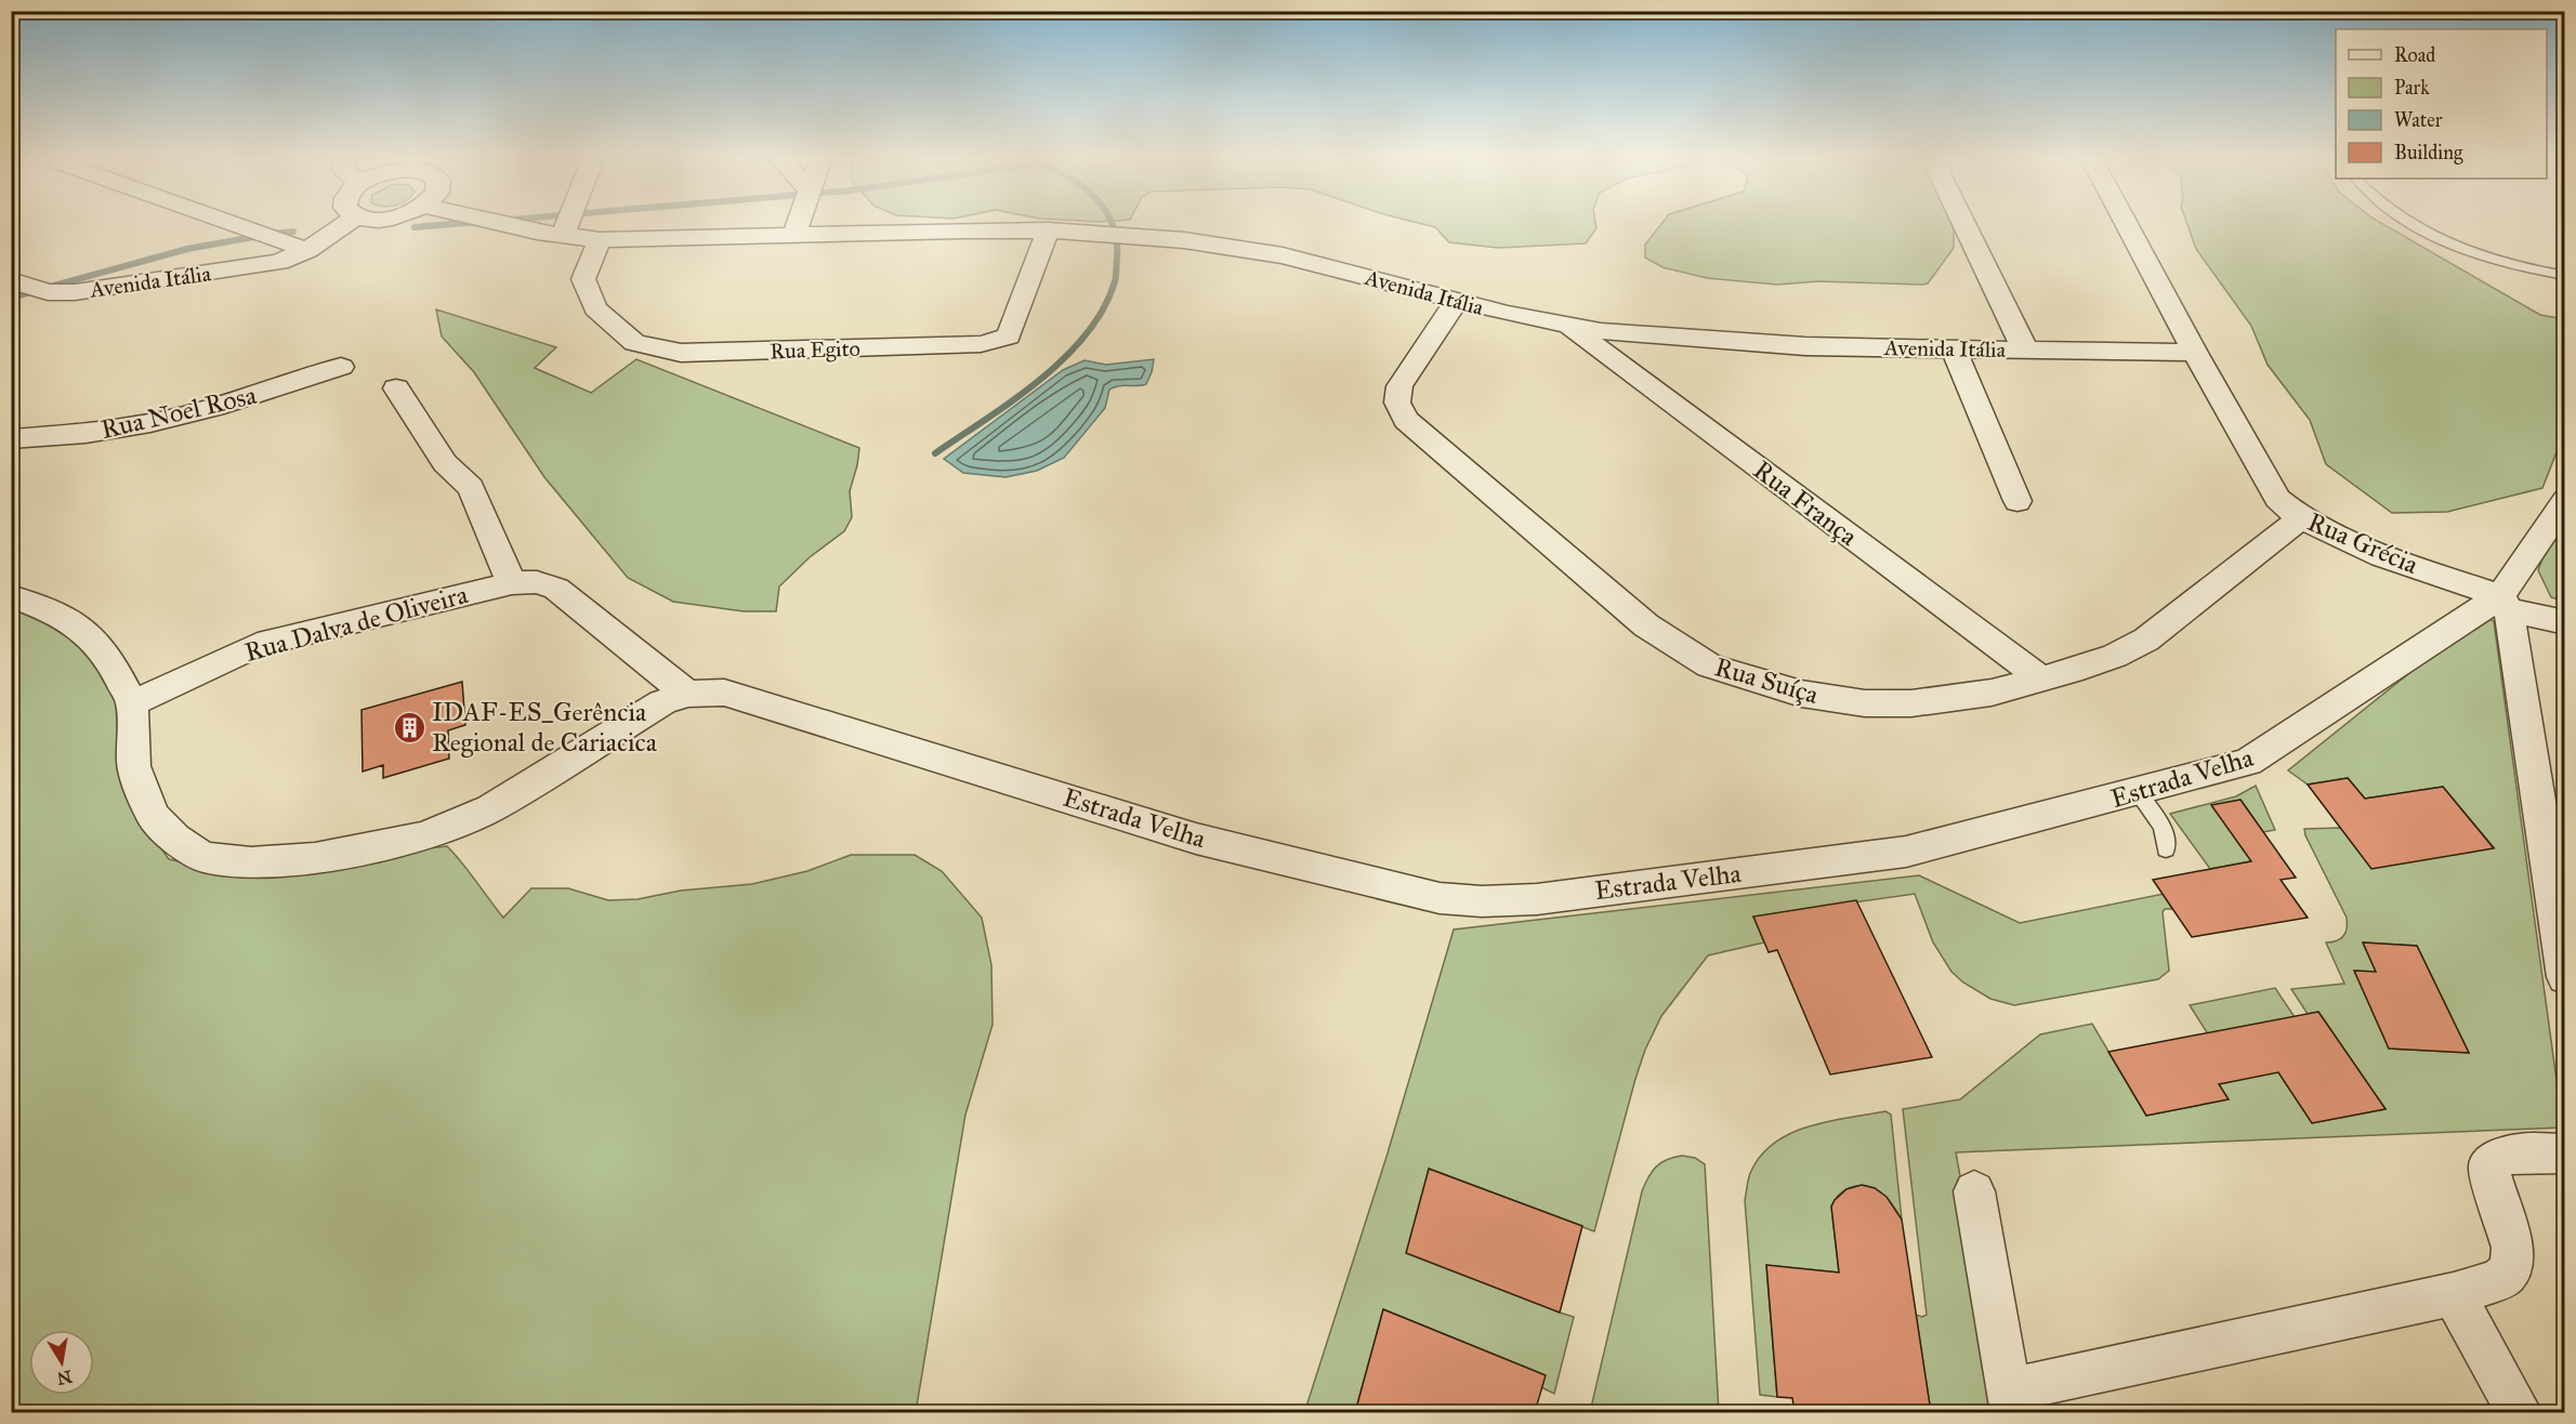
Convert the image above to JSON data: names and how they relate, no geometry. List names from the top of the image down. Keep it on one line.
{"streets":{"street":["Avenida Itália","Rua Egito","Rua Noel Rosa","Rua França","Rua Grécia","Rua Dalva de Oliveira","Rua Suíça","Estrada Velha"]},"crossings":[["Avenida Itália","Rua Egito"],["Avenida Itália","Rua França"],["Avenida Itália","Rua Grécia"],["Avenida Itália","Rua Suíça"],["Rua França","Rua Suíça"],["Rua Grécia","Rua Suíça"],["Rua Grécia","Estrada Velha"],["Rua Dalva de Oliveira","Estrada Velha"]],"places":{"building":["IDAF-ES_Gerência Regional de Cariacica"]},"legend":["Road","Park","Water","Building"],"north":"bottom"}
